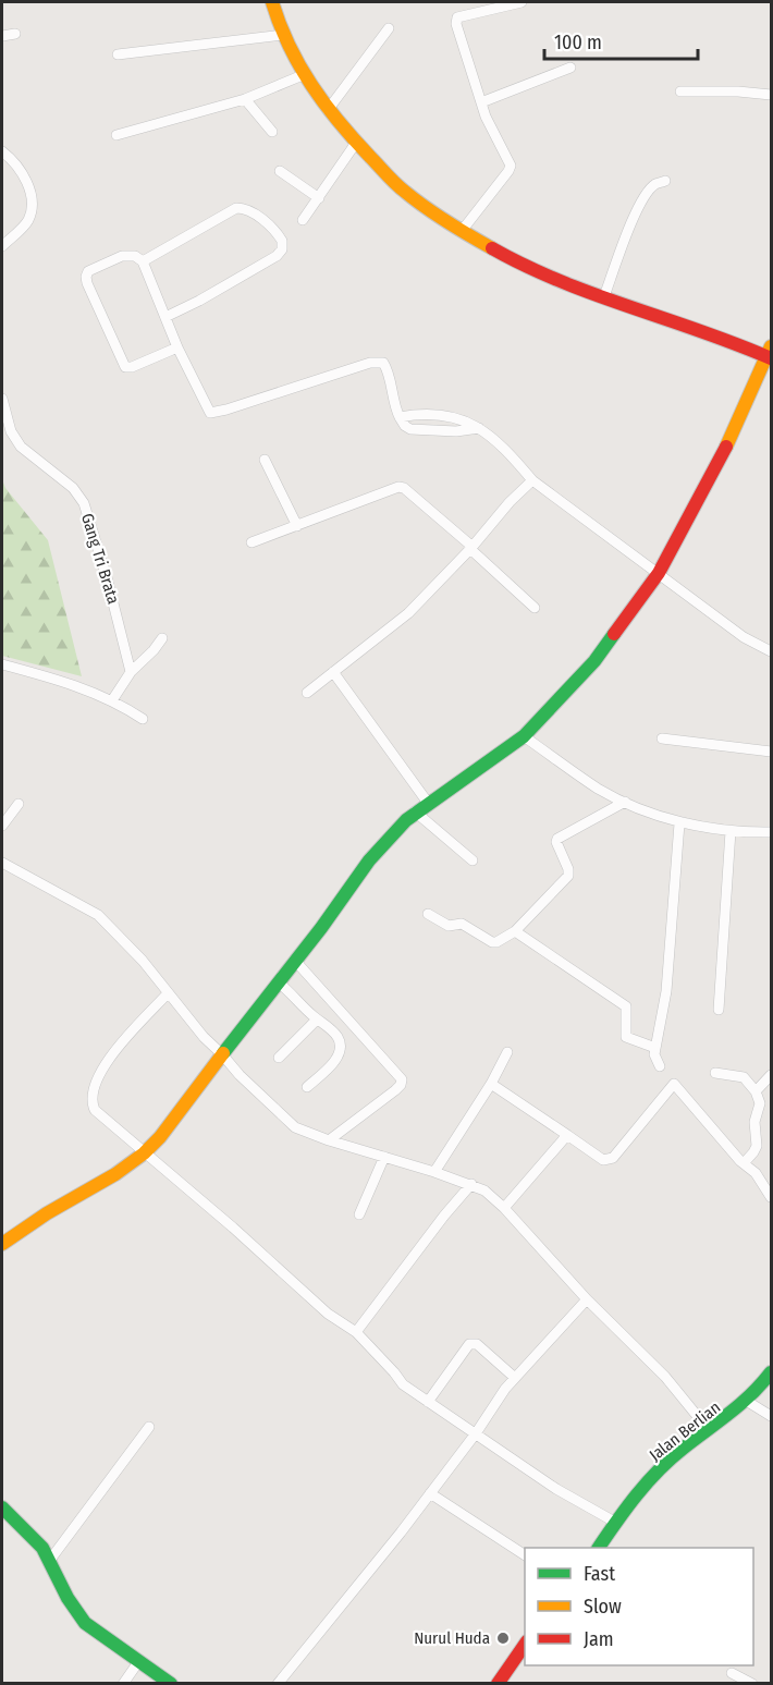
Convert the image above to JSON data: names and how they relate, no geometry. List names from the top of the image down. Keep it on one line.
{"streets":{"main road":["Jalan Berlian"],"street":["Gang Tri Brata"]},"places":["Nurul Huda"],"legend":["Fast","Slow","Jam"],"scale_bar":"100 m"}
